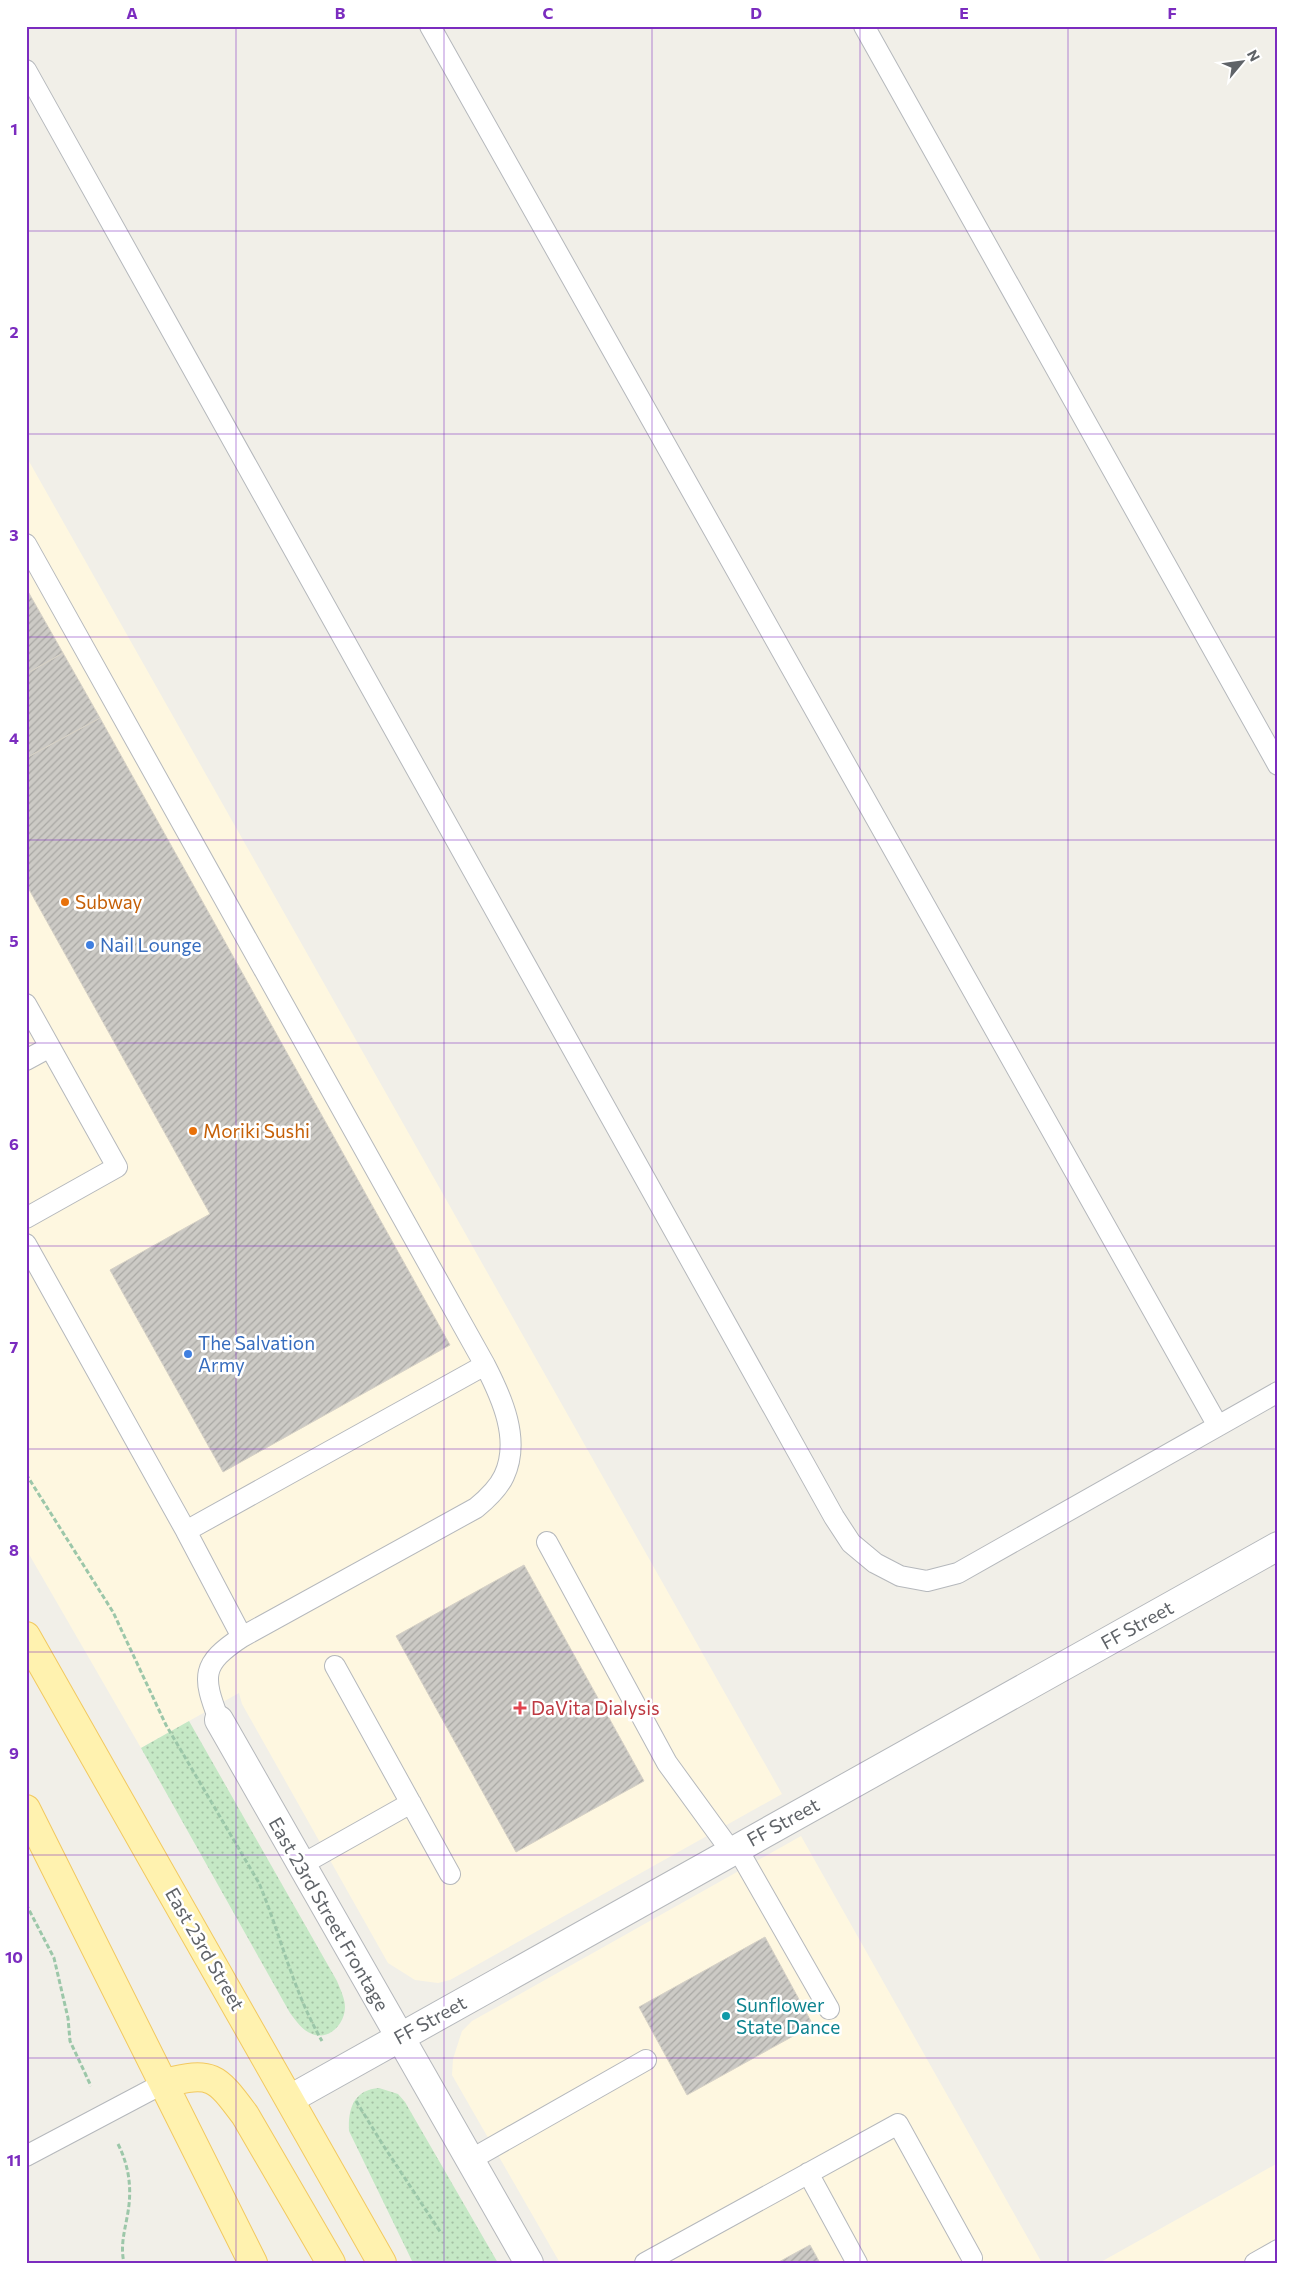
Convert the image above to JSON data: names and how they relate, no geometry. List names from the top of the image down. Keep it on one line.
{"streets":{"main road":["East 23rd Street"],"street":["FF Street","East 23rd Street Frontage"]},"crossings":[["FF Street","East 23rd Street Frontage"],["FF Street","East 23rd Street"]],"places":{"other":["Subway","Nail Lounge","Moriki Sushi","The Salvation Army","Sunflower State Dance"],"health":["DaVita Dialysis"]},"north":"top right","grid":{"columns":["A","B","C","D","E","F"],"rows":["1","2","3","4","5","6","7","8","9","10","11"]}}
